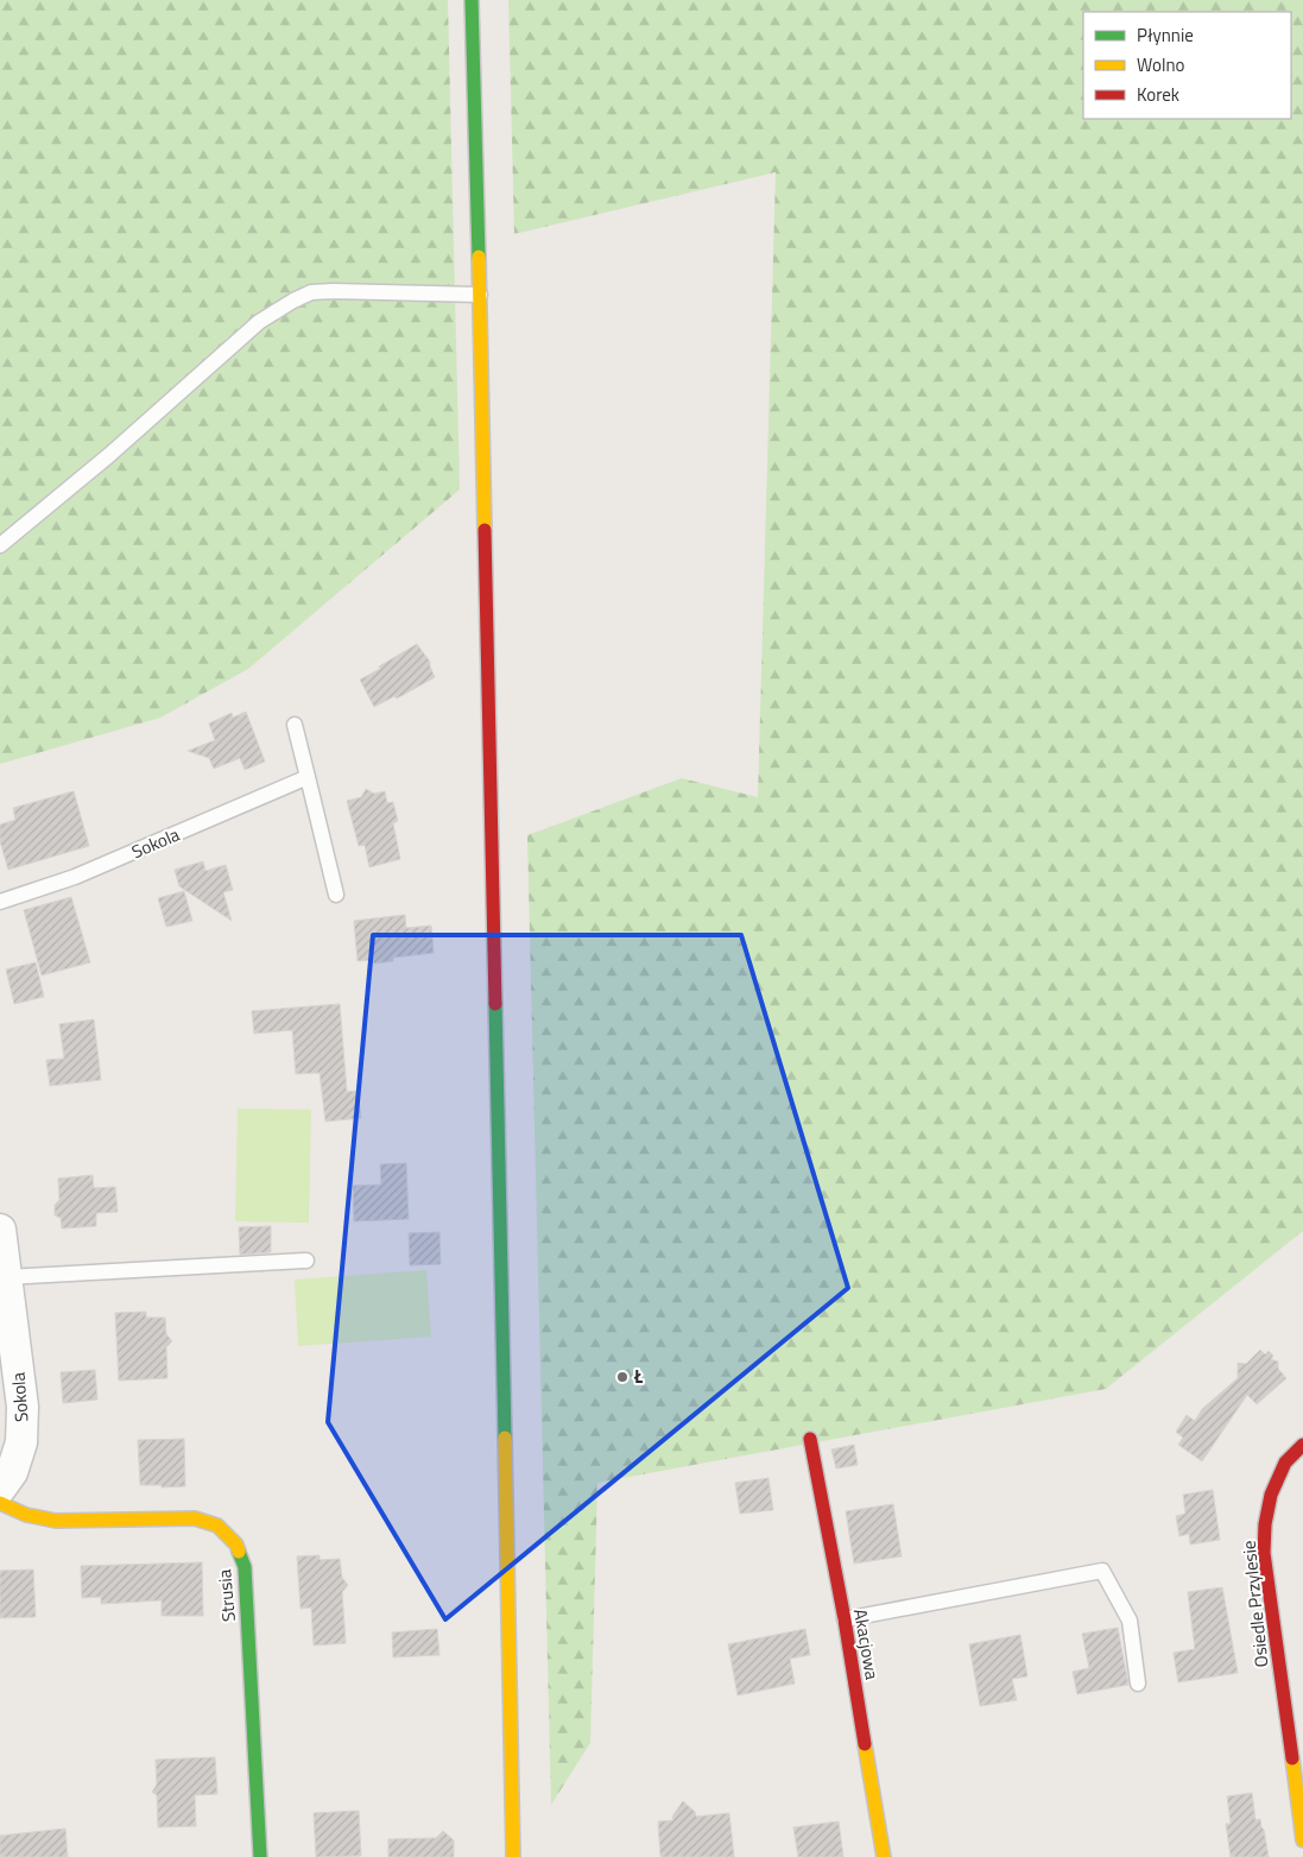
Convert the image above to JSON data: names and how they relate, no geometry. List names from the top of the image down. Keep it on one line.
{"streets":{"main road":["Strusia","Osiedle Przylesie","Akacjowa"],"street":["Sokola"]},"places":["Ł"],"legend":["Płynnie","Wolno","Korek"]}
